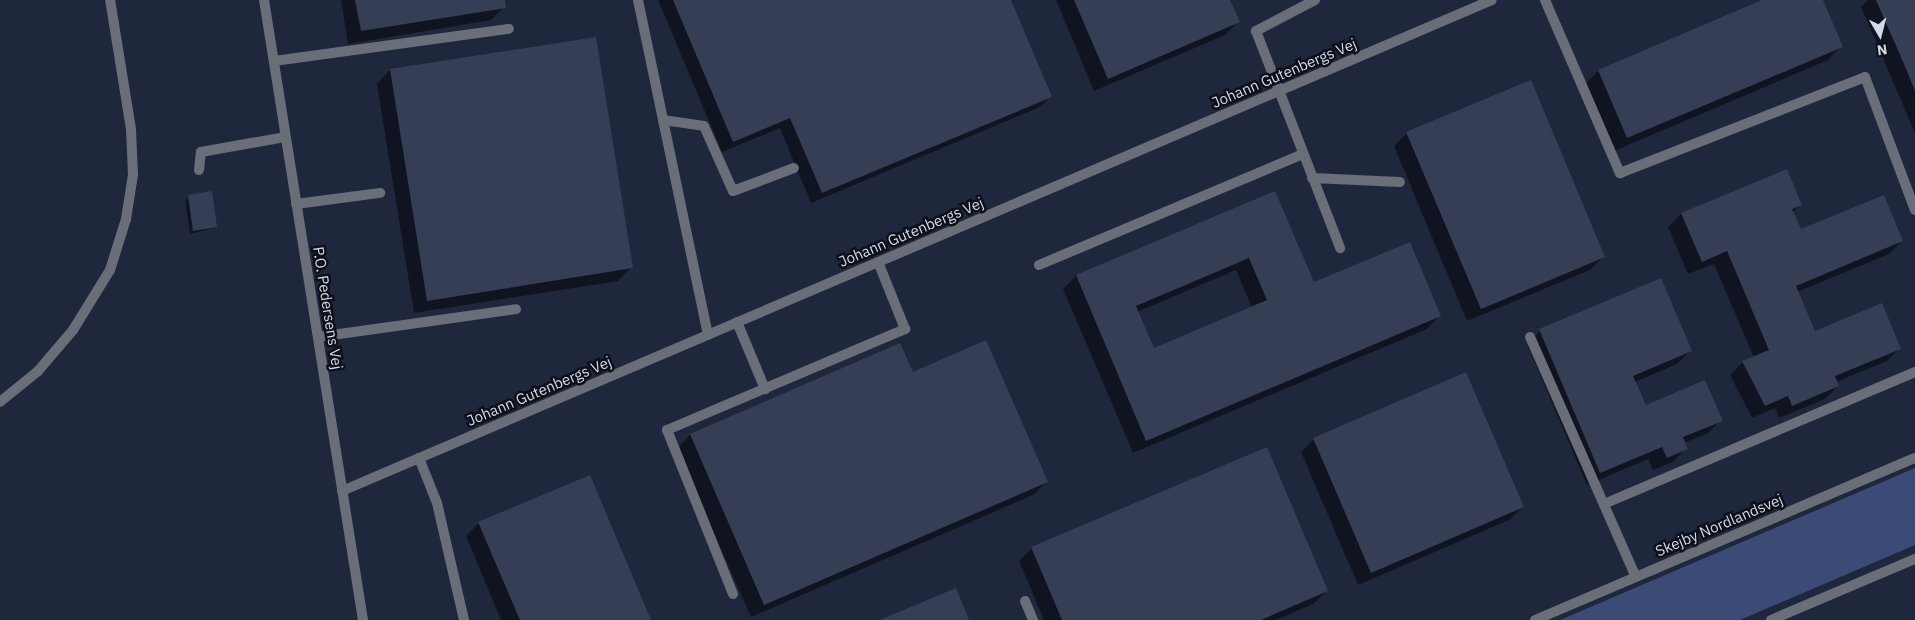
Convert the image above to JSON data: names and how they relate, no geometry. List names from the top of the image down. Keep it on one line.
{"streets":{"street":["Johann Gutenbergs Vej","P.O. Pedersens Vej","Skejby Nordlandsvej"]},"crossings":[["Johann Gutenbergs Vej","P.O. Pedersens Vej"]],"north":"bottom"}
